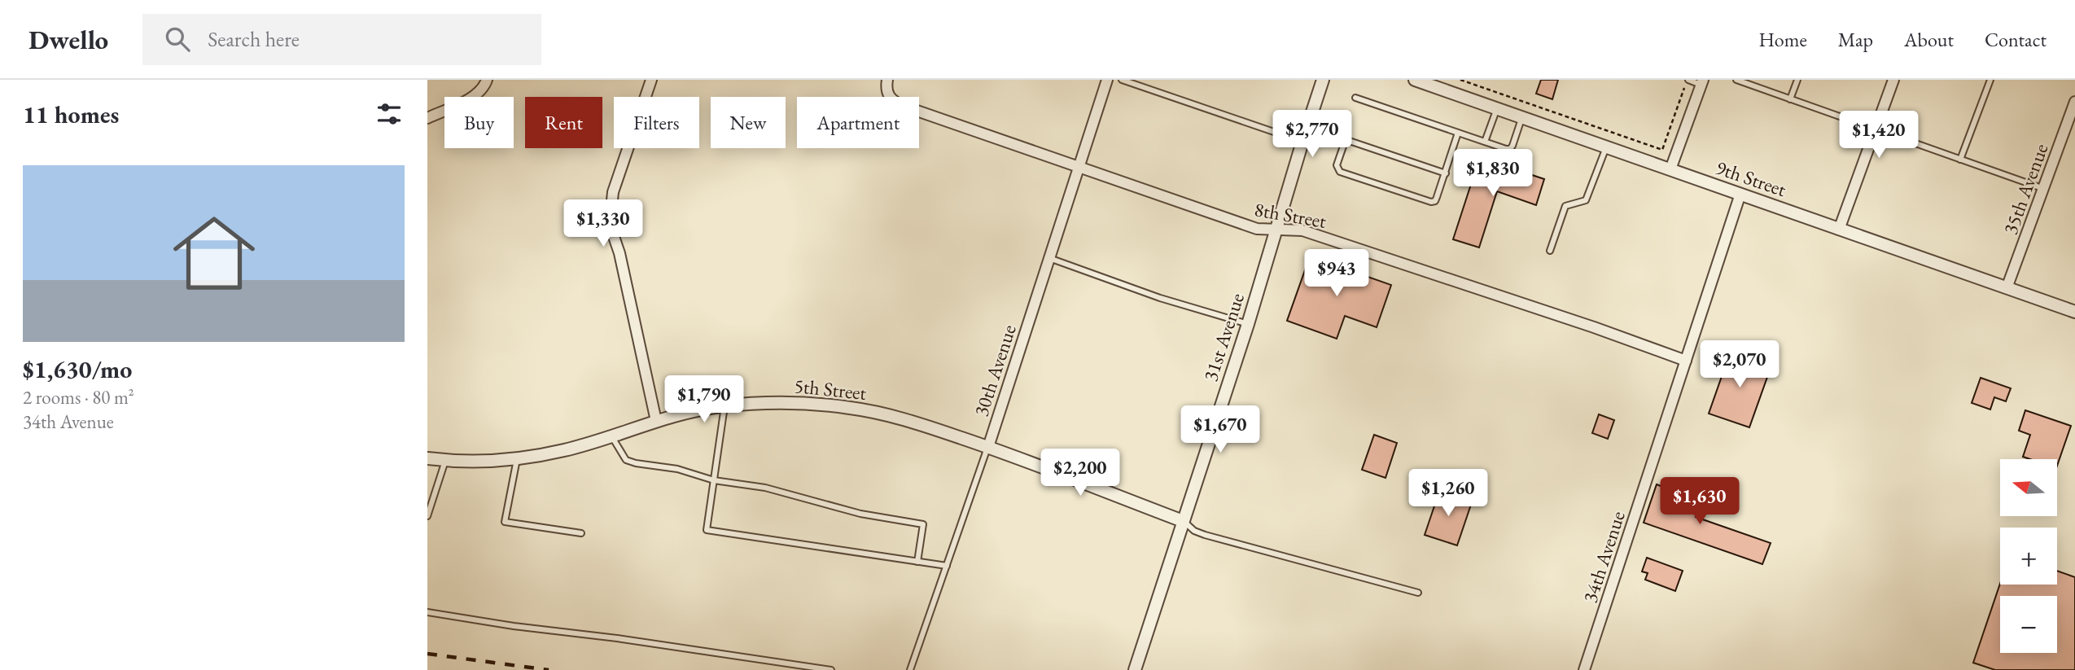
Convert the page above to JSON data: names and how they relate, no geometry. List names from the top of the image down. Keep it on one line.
{"streets":{"street":["9th Street","35th Avenue","8th Street","31st Avenue","30th Avenue","5th Street","34th Avenue"]},"crossings":[["9th Street","35th Avenue"],["9th Street","34th Avenue"],["8th Street","31st Avenue"],["8th Street","30th Avenue"],["8th Street","34th Avenue"],["31st Avenue","5th Street"],["30th Avenue","5th Street"]],"north":"left","page":{"header":"Dwello","search":"Search here","nav":["Home","Map","About","Contact"],"heading":"11 homes","chip":["Buy","Rent","Filters","New","Apartment"],"price":["$2,770","$1,420","$1,830","$1,330","$943","$2,070","$1,790","$1,670","$2,200","$1,260","$1,630"],"list":[{"name":"$1,630/mo","note":"2 rooms · 80 m² · 34th Avenue"}],"map_buttons":["+","−"]}}
